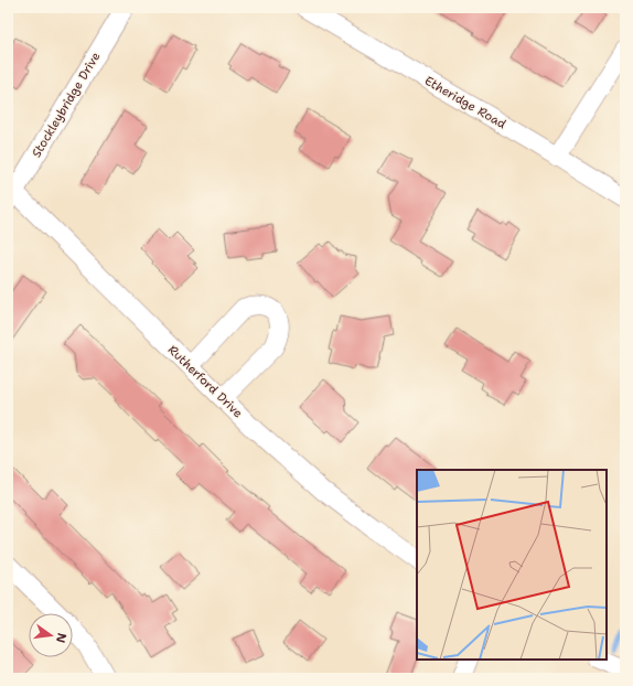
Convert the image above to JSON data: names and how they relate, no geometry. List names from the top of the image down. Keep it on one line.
{"streets":{"street":["Etheridge Road","Stockleybridge Drive","Rutherford Drive"]},"crossings":[["Stockleybridge Drive","Rutherford Drive"]],"north":"right"}
